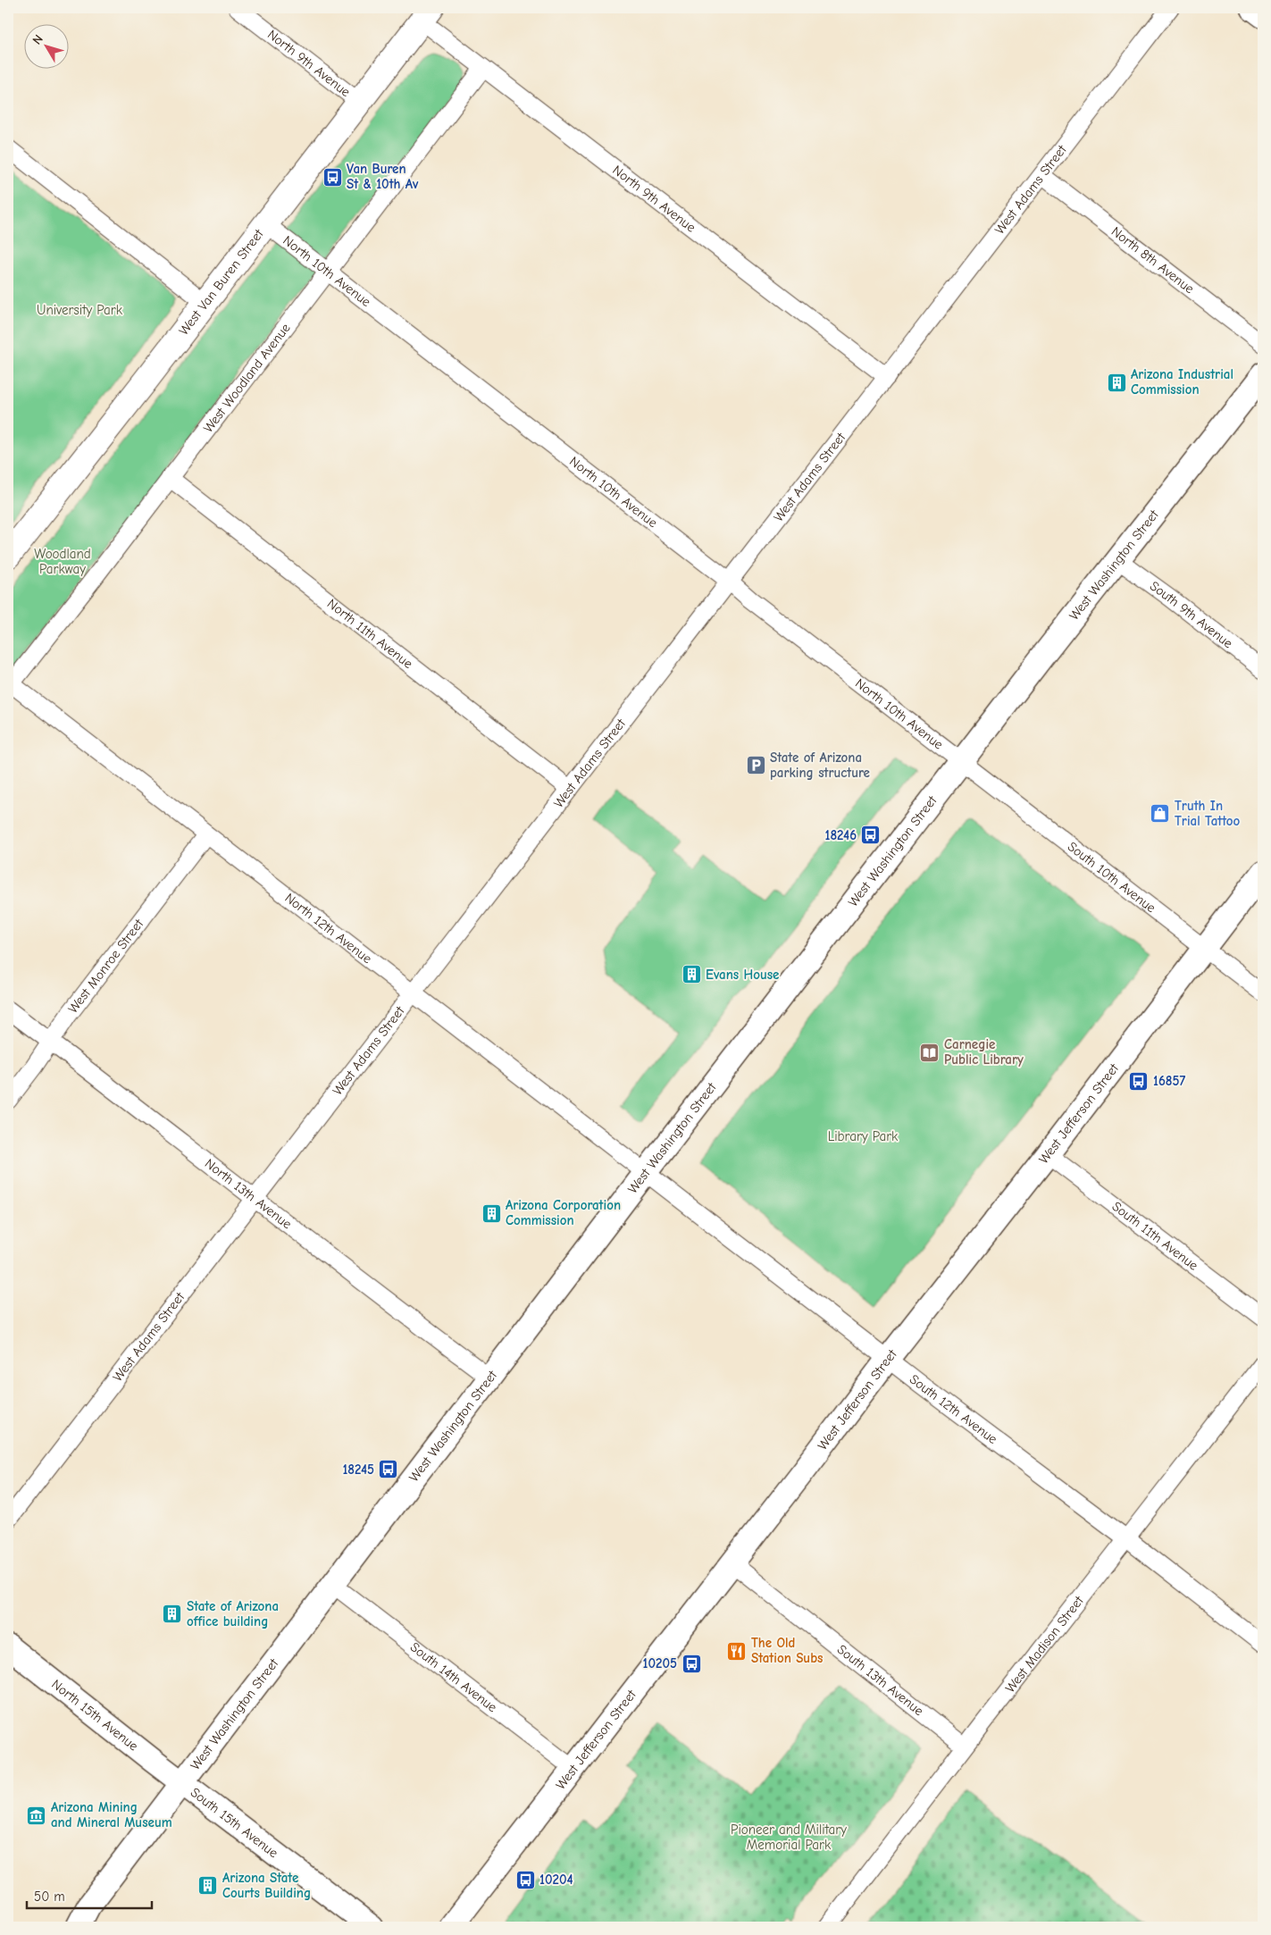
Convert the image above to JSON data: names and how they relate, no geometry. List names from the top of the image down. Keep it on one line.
{"streets":{"main road":["West Van Buren Street","West Washington Street","West Jefferson Street","North 15th Avenue","South 15th Avenue"],"street":["North 9th Avenue","West Adams Street","North 8th Avenue","North 10th Avenue","West Woodland Avenue","South 9th Avenue","North 11th Avenue","South 10th Avenue","North 12th Avenue","West Monroe Street","North 13th Avenue","South 11th Avenue","South 12th Avenue","West Madison Street","South 14th Avenue","South 13th Avenue"]},"crossings":[["North 9th Avenue","West Adams Street"],["North 9th Avenue","West Van Buren Street"],["North 9th Avenue","West Woodland Avenue"],["West Adams Street","North 8th Avenue"],["West Adams Street","North 10th Avenue"],["West Adams Street","North 11th Avenue"],["West Adams Street","North 12th Avenue"],["West Adams Street","North 13th Avenue"],["North 10th Avenue","West Van Buren Street"],["North 10th Avenue","West Woodland Avenue"],["North 10th Avenue","West Washington Street"],["North 10th Avenue","South 10th Avenue"],["West Woodland Avenue","North 11th Avenue"],["West Woodland Avenue","North 12th Avenue"],["West Washington Street","South 9th Avenue"],["West Washington Street","South 10th Avenue"],["West Washington Street","North 12th Avenue"],["West Washington Street","North 13th Avenue"],["West Washington Street","South 12th Avenue"],["West Washington Street","South 14th Avenue"],["West Washington Street","North 15th Avenue"],["West Washington Street","South 15th Avenue"],["South 10th Avenue","West Jefferson Street"],["North 12th Avenue","West Monroe Street"],["North 12th Avenue","South 12th Avenue"],["West Monroe Street","North 13th Avenue"],["West Jefferson Street","South 11th Avenue"],["West Jefferson Street","South 12th Avenue"],["West Jefferson Street","South 14th Avenue"],["West Jefferson Street","South 13th Avenue"],["South 12th Avenue","West Madison Street"],["West Madison Street","South 13th Avenue"],["North 15th Avenue","South 15th Avenue"]],"parks":["University Park","Woodland Parkway","Library Park","Pioneer and Military Memorial Park"],"places":{"bus stop":["Van Buren St & 10th Av","18246","16857","18245","10205","10204"],"building":["Arizona Industrial Commission","Evans House","Arizona Corporation Commission","State of Arizona office building","Arizona State Courts Building"],"parking":["State of Arizona parking structure"],"shop":["Truth In Trial Tattoo"],"library":["Carnegie Public Library"],"restaurant":["The Old Station Subs"],"museum":["Arizona Mining and Mineral Museum"]},"scale_bar":"50 m","north":"top left"}
